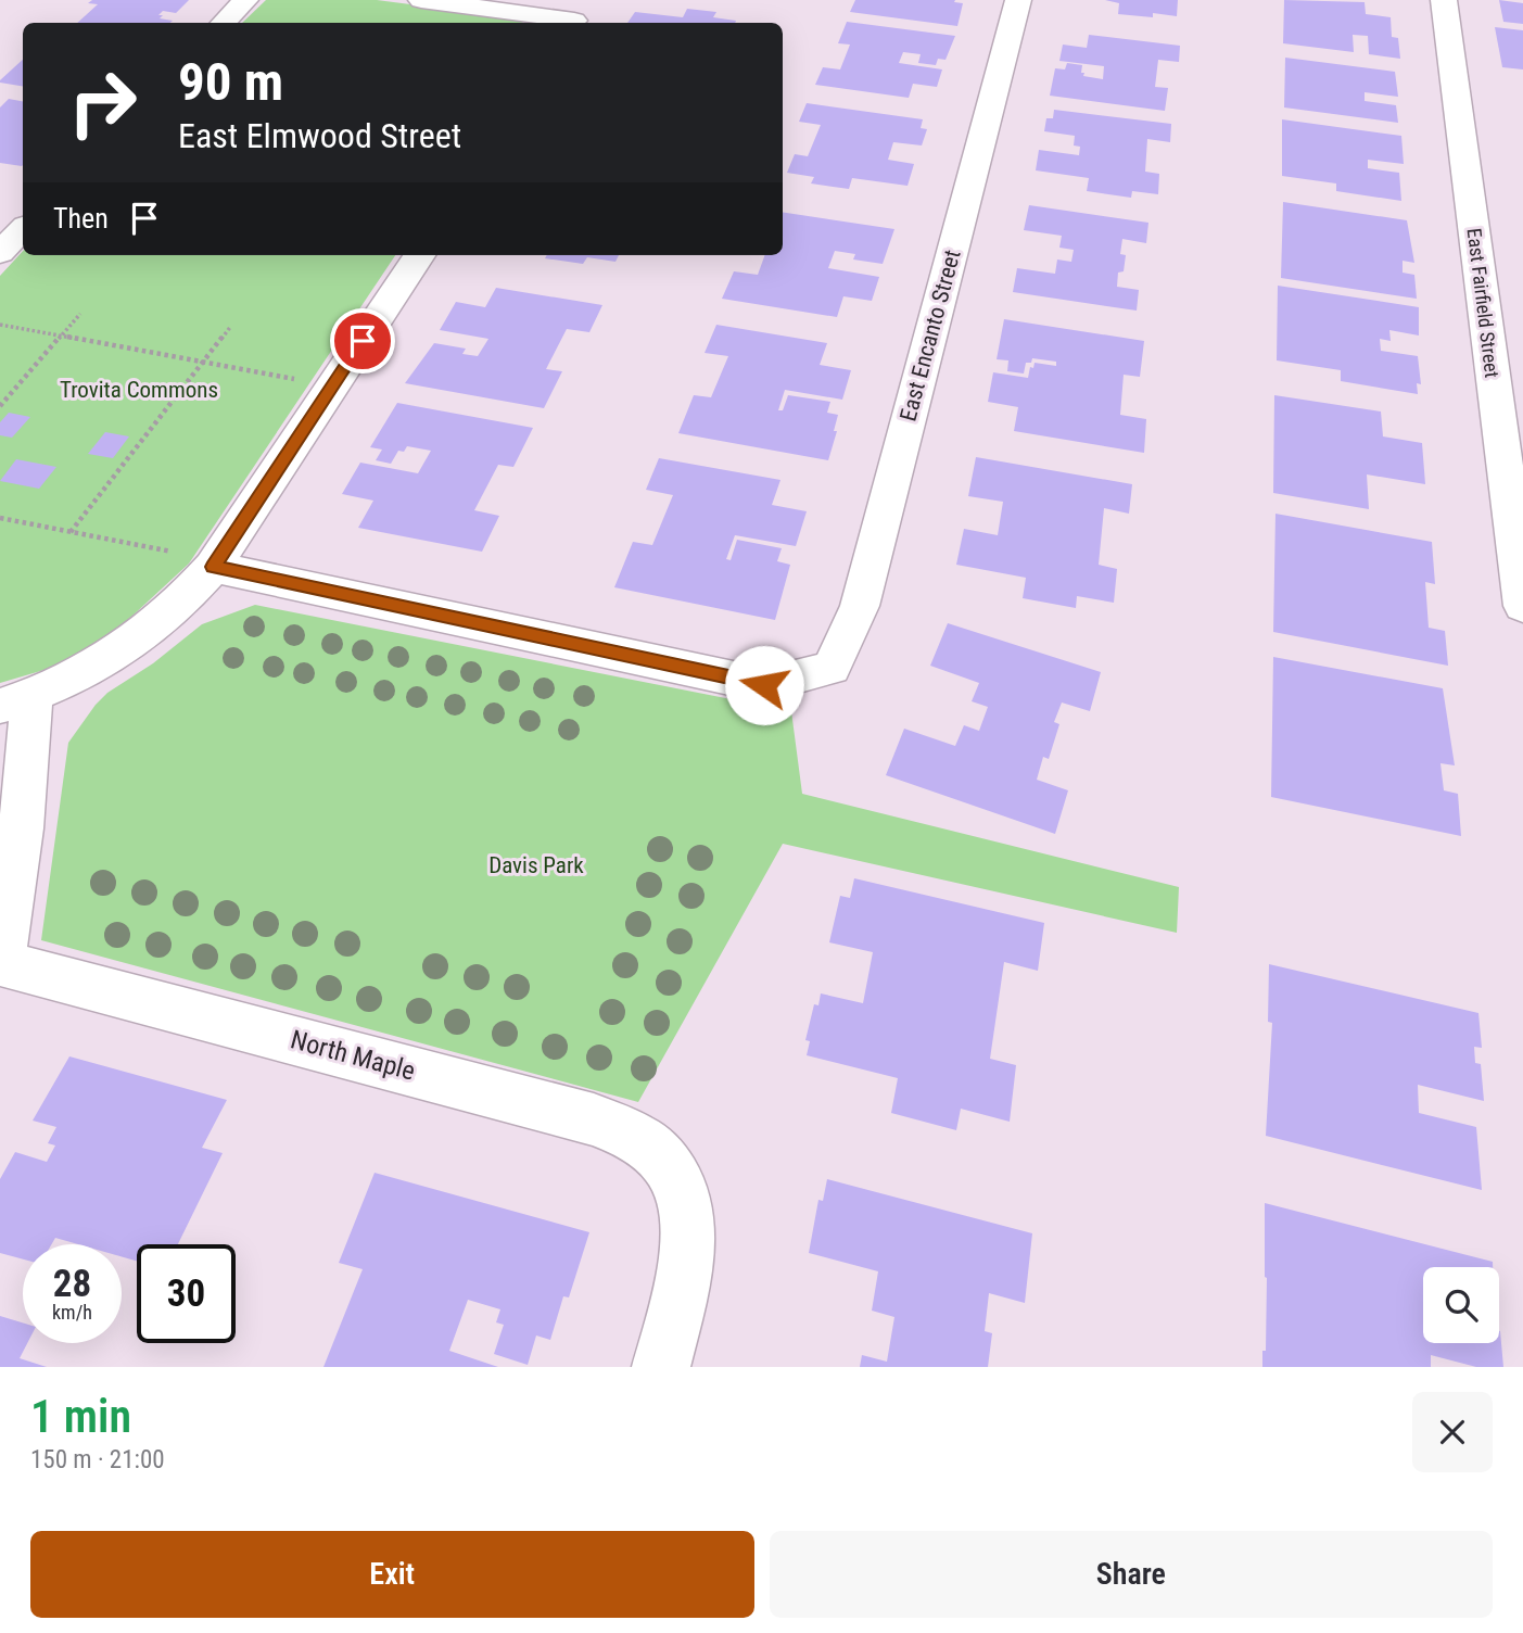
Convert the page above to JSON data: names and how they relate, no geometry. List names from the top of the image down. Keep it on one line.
{"streets":{"street":["East Fairfield Street","East Encanto Street","North Maple"]},"parks":["Trovita Commons","Davis Park"],"page":{"turn":["90 m","East Elmwood Street"],"then":"Then","speed":"28 km/h","limit":"30","heading":["1 min","150 m · 21:00"],"buttons":["Exit","Share"]}}
